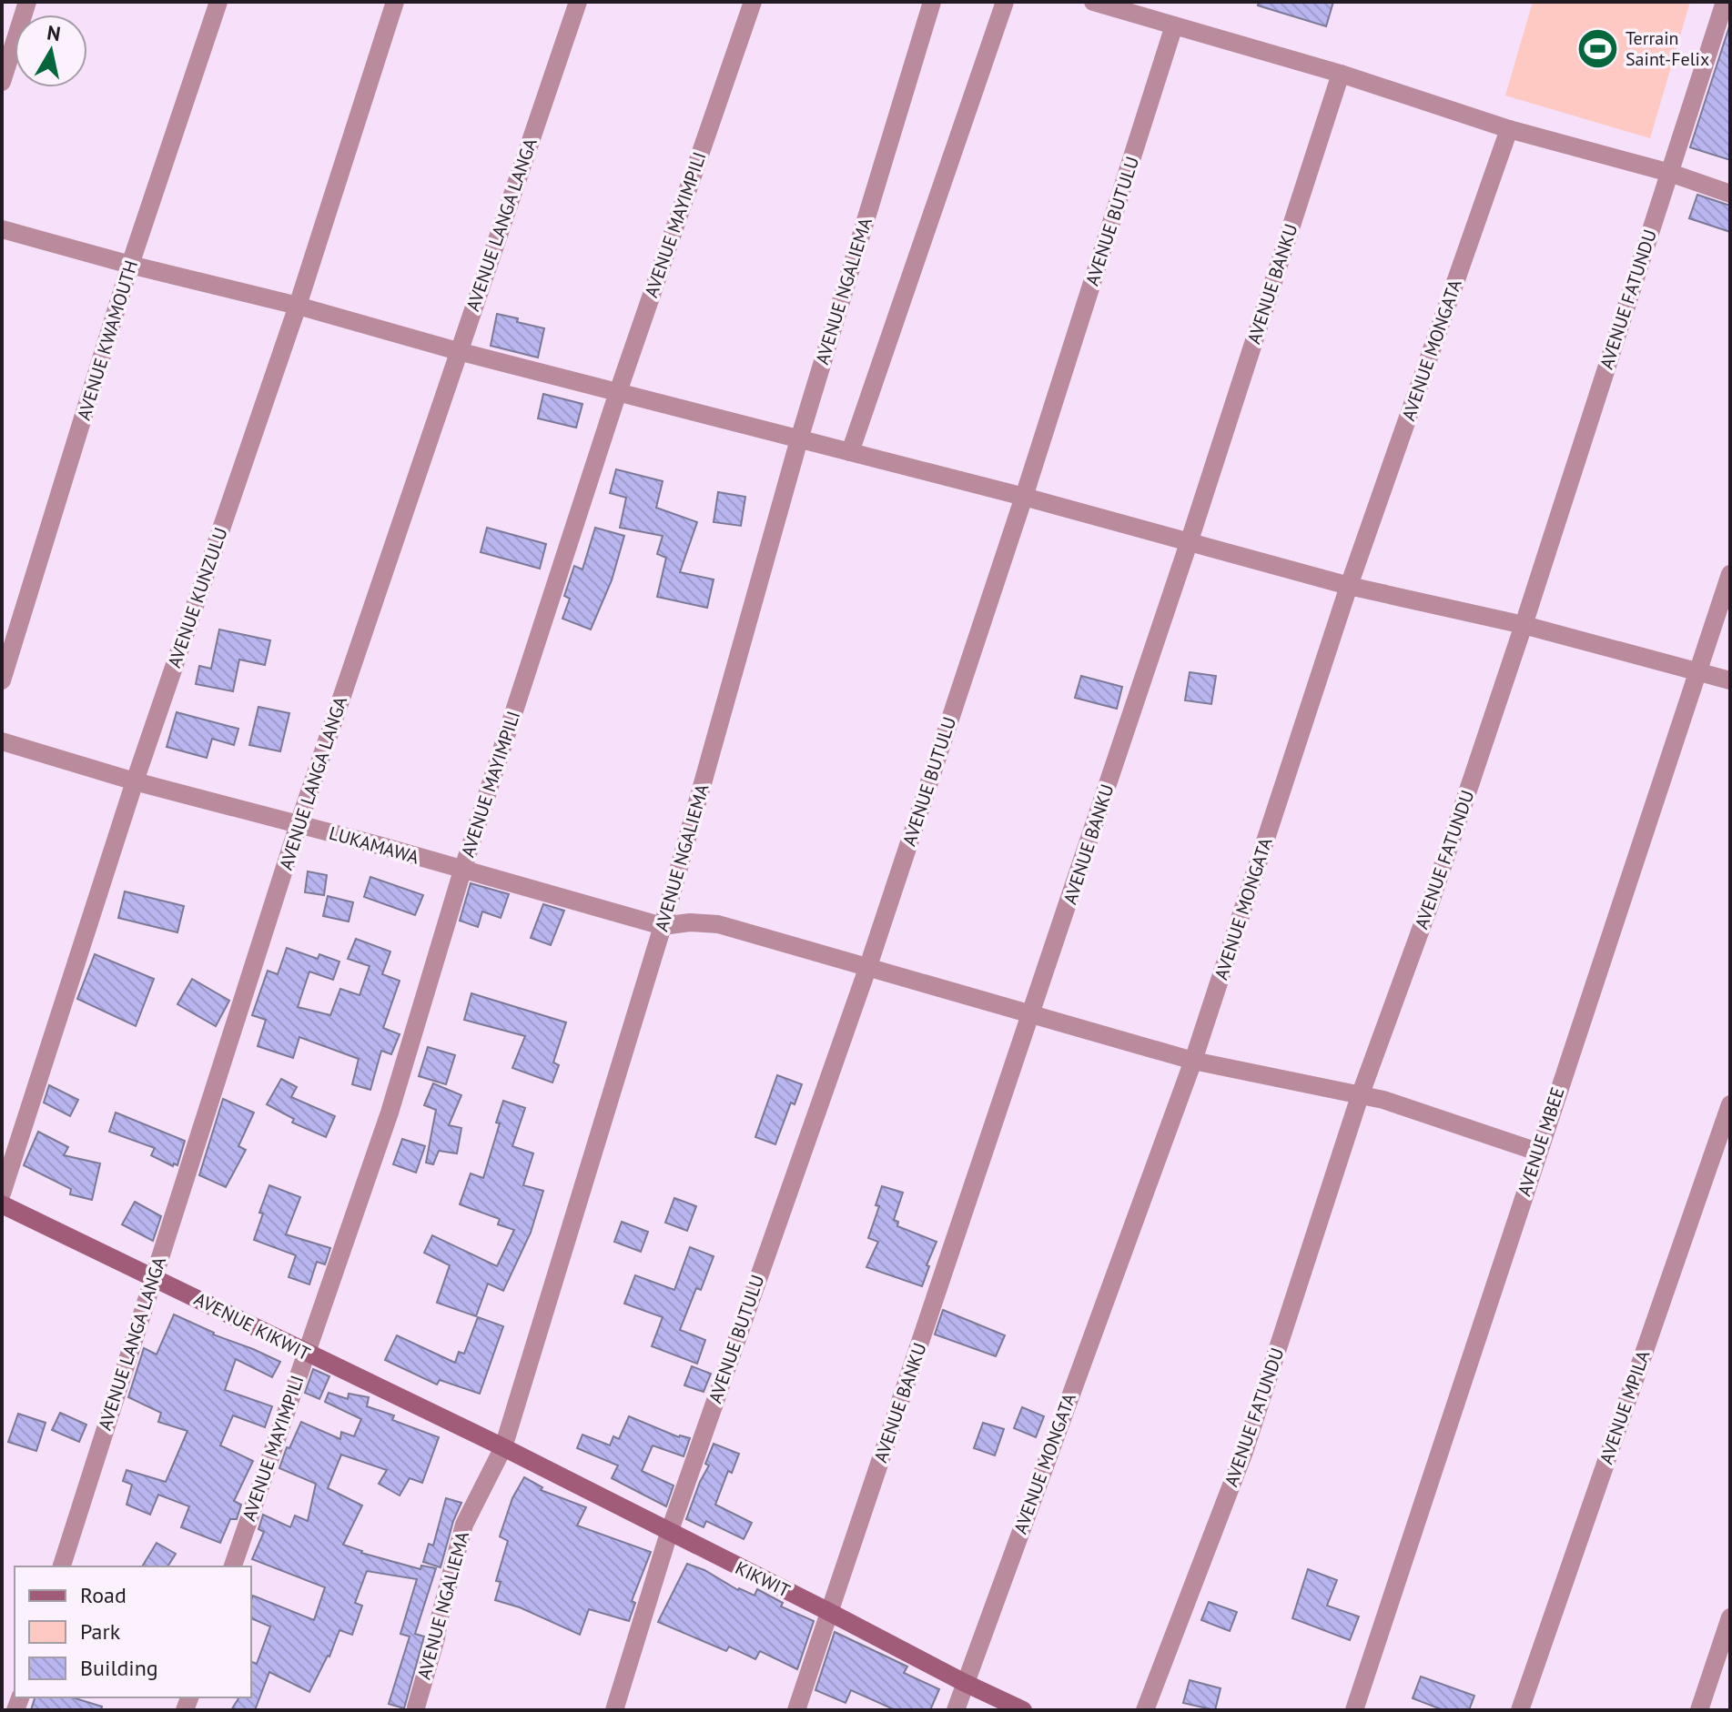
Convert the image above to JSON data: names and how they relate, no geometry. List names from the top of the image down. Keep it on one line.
{"streets":{"main road":["AVENUE KIKWIT","KIKWIT"],"street":["AVENUE BUTULU","AVENUE LANGA LANGA","AVENUE MAYIMPILI","AVENUE BANKU","AVENUE NGALIEMA","AVENUE FATUNDU","AVENUE KWAMOUTH","AVENUE MONGATA","AVENUE KUNZULU","LUKAMAWA","AVENUE MBEE","AVENUE MPILA"]},"crossings":[["AVENUE BUTULU","KIKWIT"],["AVENUE LANGA LANGA","LUKAMAWA"],["AVENUE LANGA LANGA","AVENUE KIKWIT"],["AVENUE MAYIMPILI","LUKAMAWA"],["AVENUE MAYIMPILI","AVENUE KIKWIT"],["AVENUE BANKU","KIKWIT"],["AVENUE NGALIEMA","LUKAMAWA"],["AVENUE NGALIEMA","AVENUE KIKWIT"],["AVENUE NGALIEMA","KIKWIT"],["AVENUE MONGATA","KIKWIT"],["AVENUE KUNZULU","LUKAMAWA"],["AVENUE KIKWIT","KIKWIT"]],"places":{"sports":["Terrain Saint-Felix"]},"legend":["Road","Park","Building"],"north":"top"}
